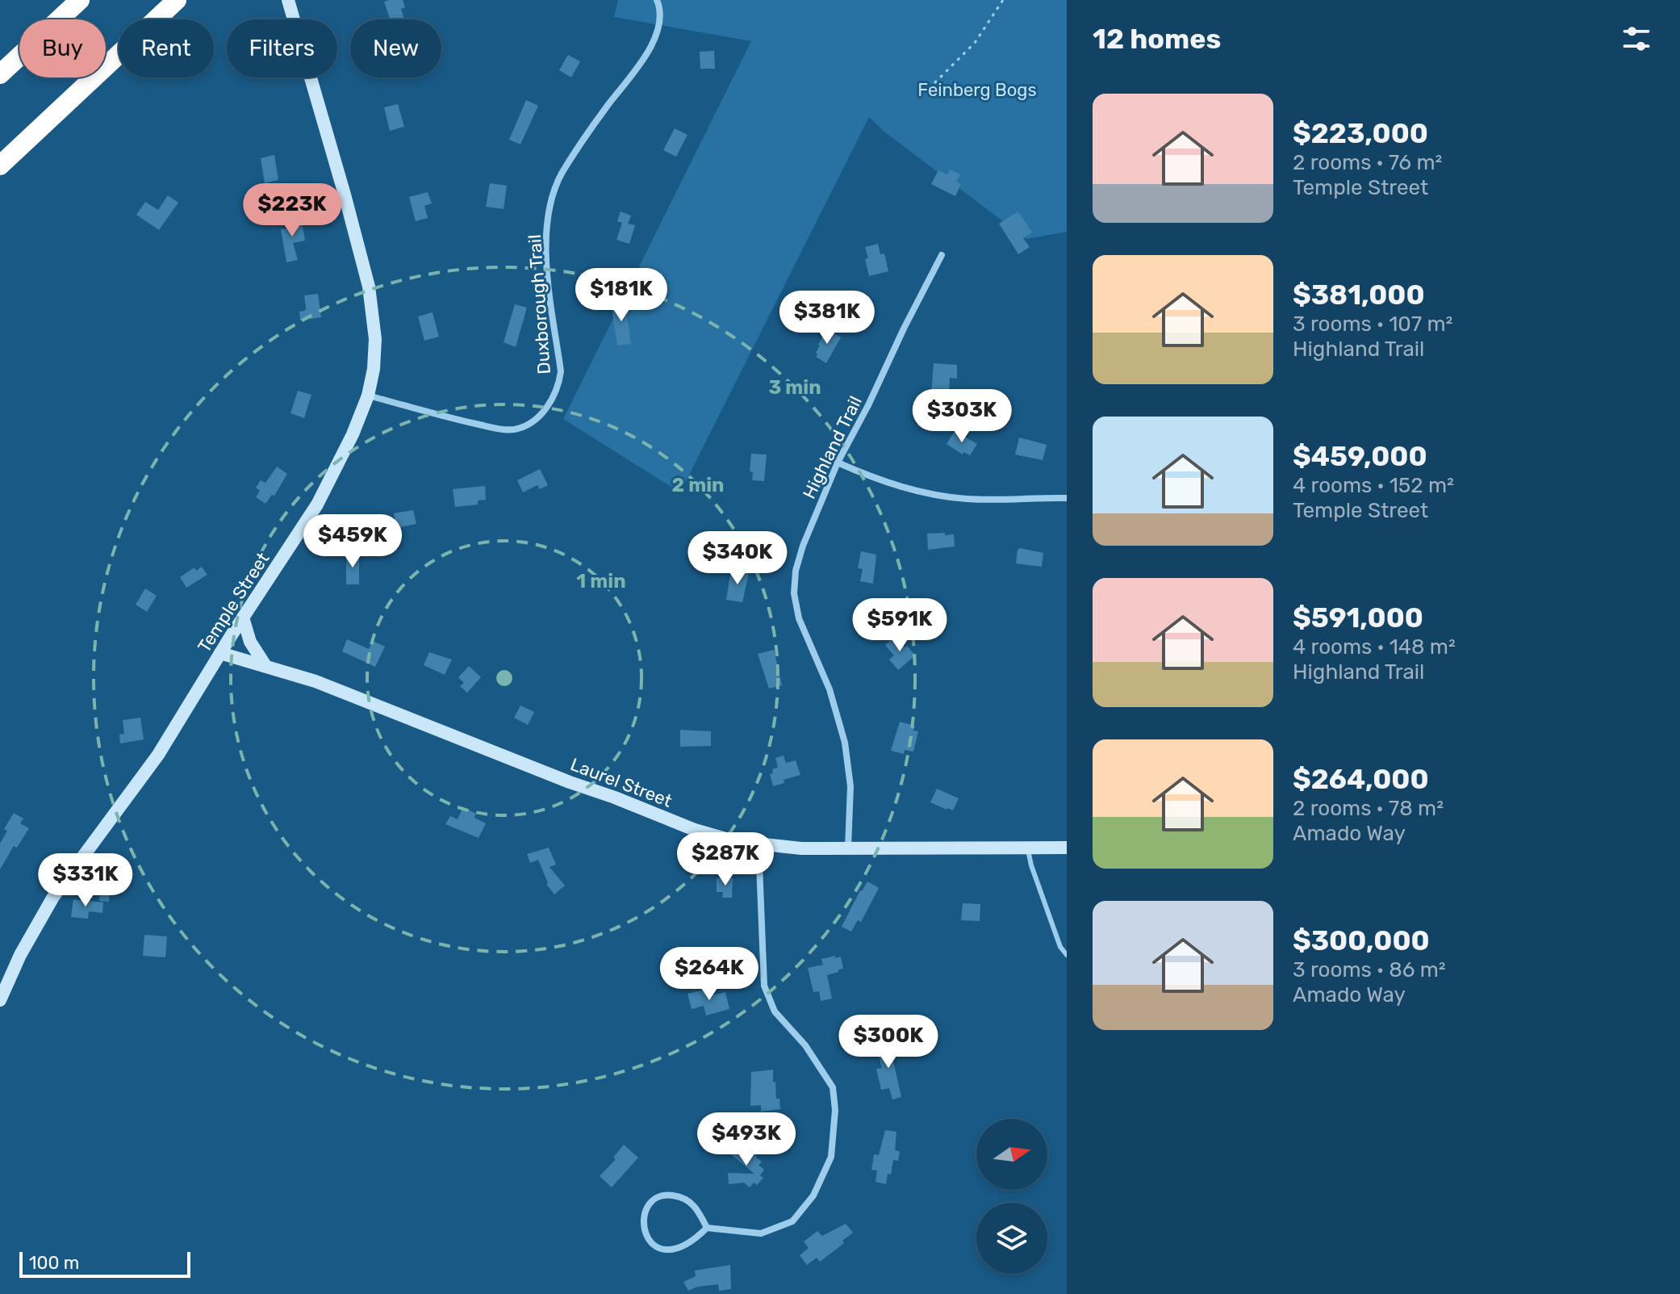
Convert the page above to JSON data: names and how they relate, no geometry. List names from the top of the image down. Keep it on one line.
{"streets":{"main road":["Temple Street","Laurel Street"],"street":["Duxborough Trail","Highland Trail"]},"crossings":[["Duxborough Trail","Temple Street"],["Highland Trail","Laurel Street"],["Temple Street","Laurel Street"]],"parks":["Feinberg Bogs"],"scale_bar":"100 m","north":"right","page":{"heading":"12 homes","chip":["Buy","Rent","Filters","New"],"list":[{"name":"$223,000","note":"2 rooms · 76 m² · Temple Street"},{"name":"$381,000","note":"3 rooms · 107 m² · Highland Trail"},{"name":"$459,000","note":"4 rooms · 152 m² · Temple Street"},{"name":"$591,000","note":"4 rooms · 148 m² · Highland Trail"},{"name":"$264,000","note":"2 rooms · 78 m² · Amado Way"},{"name":"$300,000","note":"3 rooms · 86 m² · Amado Way"}],"price":["$223K","$181K","$381K","$303K","$459K","$340K","$591K","$287K","$331K","$264K","$300K","$493K"],"scale":"100 m"},"rings":["3 min","2 min","1 min"]}
